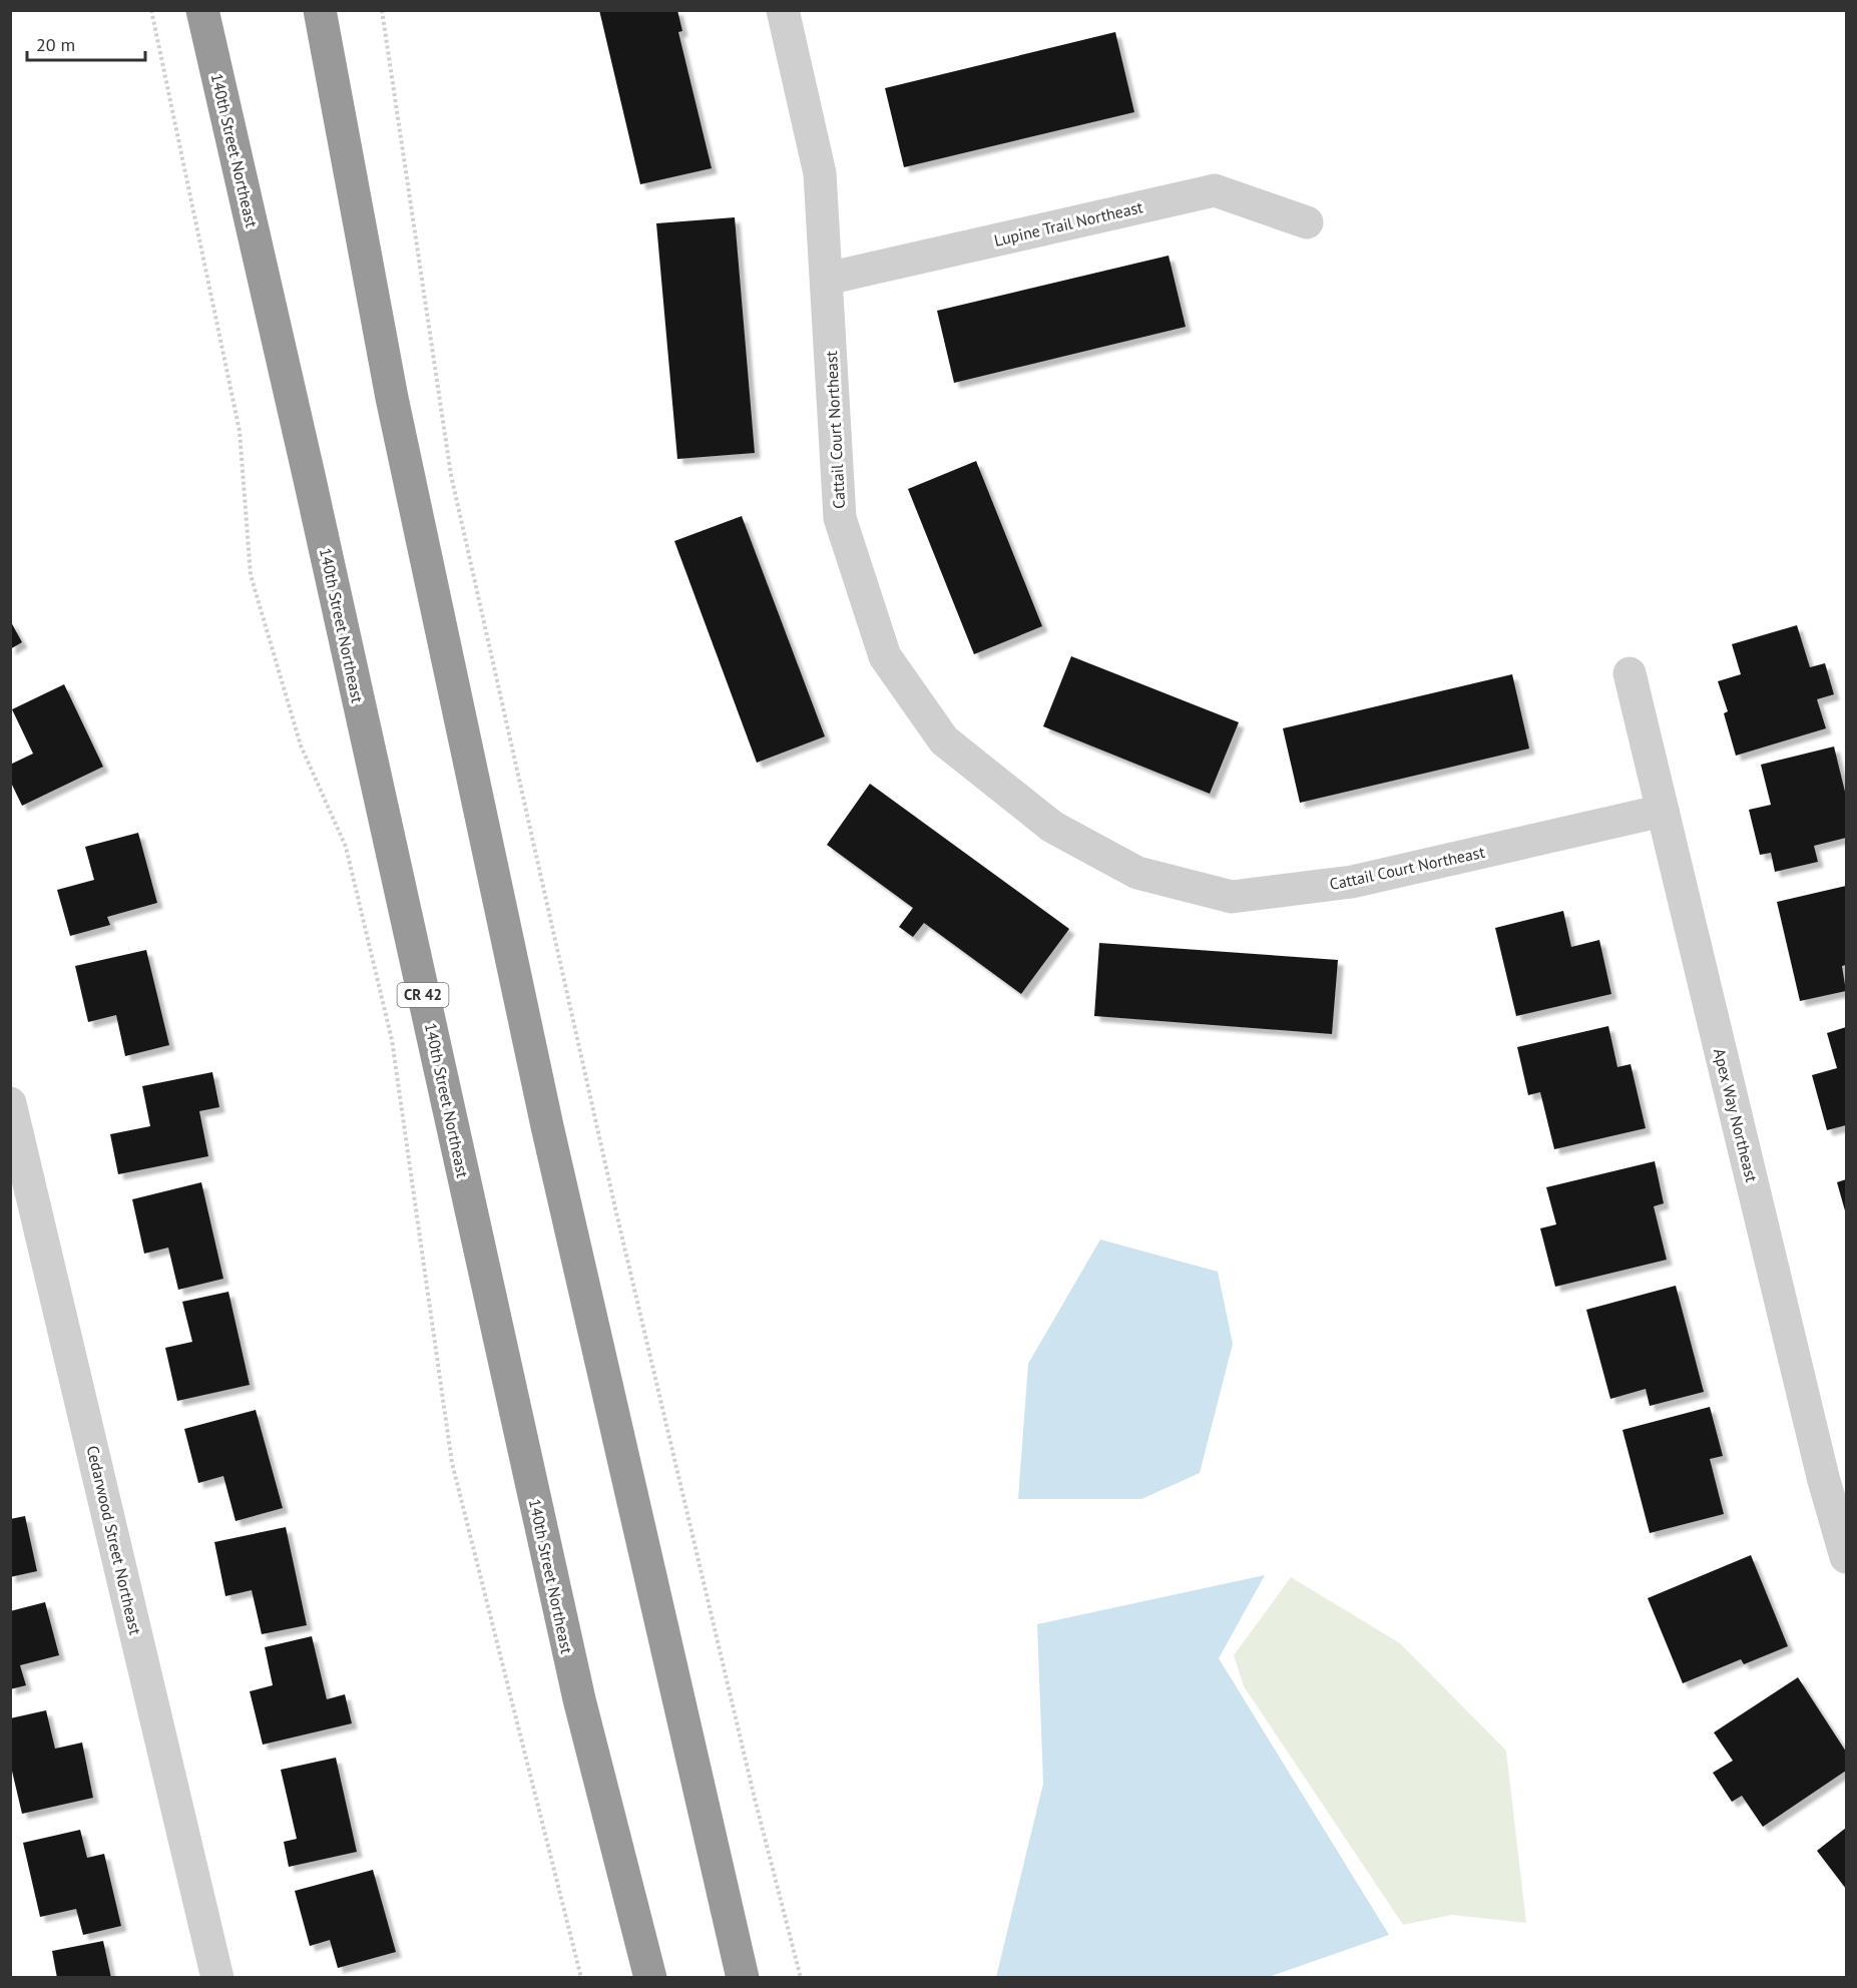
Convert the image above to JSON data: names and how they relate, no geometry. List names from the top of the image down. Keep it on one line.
{"streets":{"highway":["140th Street Northeast","CR 42"],"street":["Lupine Trail Northeast","Cattail Court Northeast","Apex Way Northeast","Cedarwood Street Northeast"]},"crossings":[["Lupine Trail Northeast","Cattail Court Northeast"],["Cattail Court Northeast","Apex Way Northeast"]],"scale_bar":"20 m"}
